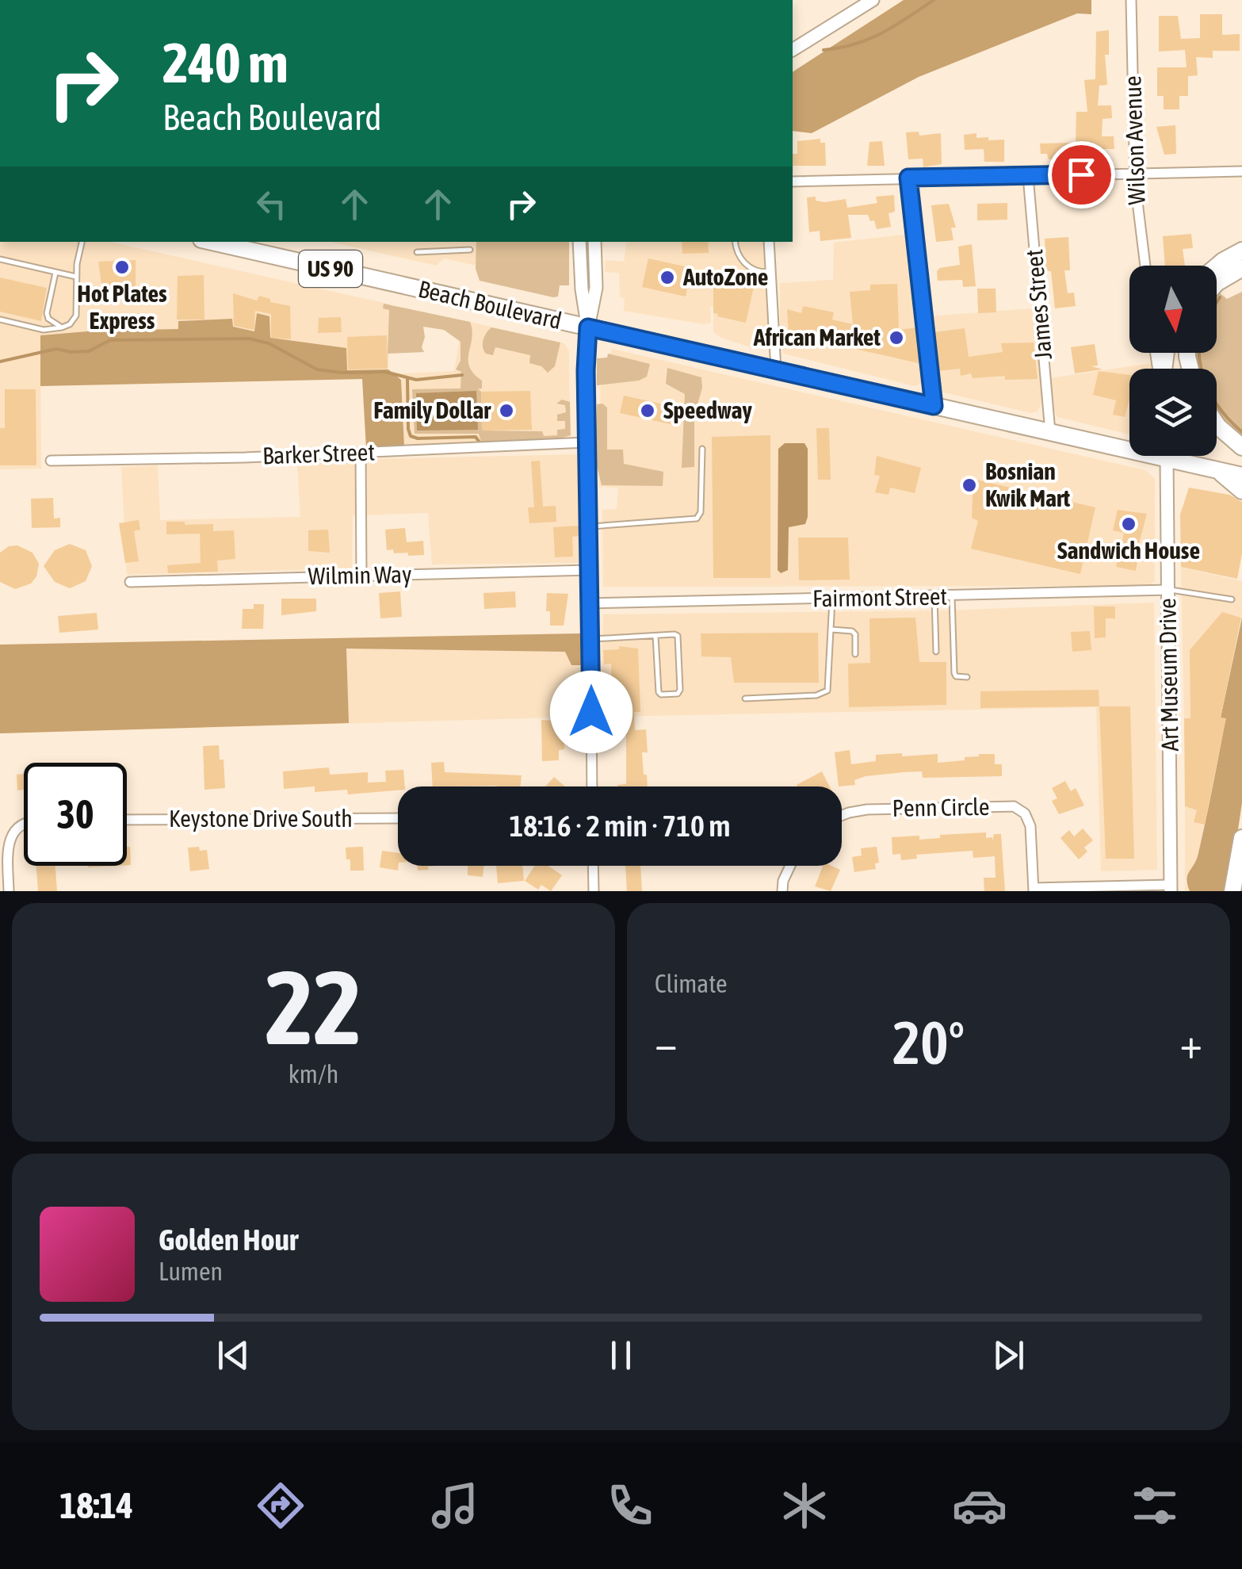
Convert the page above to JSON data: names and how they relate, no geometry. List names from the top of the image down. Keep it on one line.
{"streets":{"highway":["US 90","Beach Boulevard"],"street":["Wilson Avenue","James Street","Barker Street","Wilmin Way","Fairmont Street","Art Museum Drive","Penn Circle","Keystone Drive South"]},"crossings":[["James Street","Beach Boulevard"],["Fairmont Street","Art Museum Drive"]],"places":["Hot Plates Express","AutoZone","African Market","Family Dollar","Speedway","Bosnian Kwik Mart","Sandwich House"],"north":"bottom","page":{"turn":["240 m","Beach Boulevard"],"limit":"30","trip":"18:16 · 2 min · 710 m","tile":[["22","km/h"],"Climate"],"heat":["−","20°","+"],"song":["Golden Hour","Lumen"],"tabs":"18:14"}}
